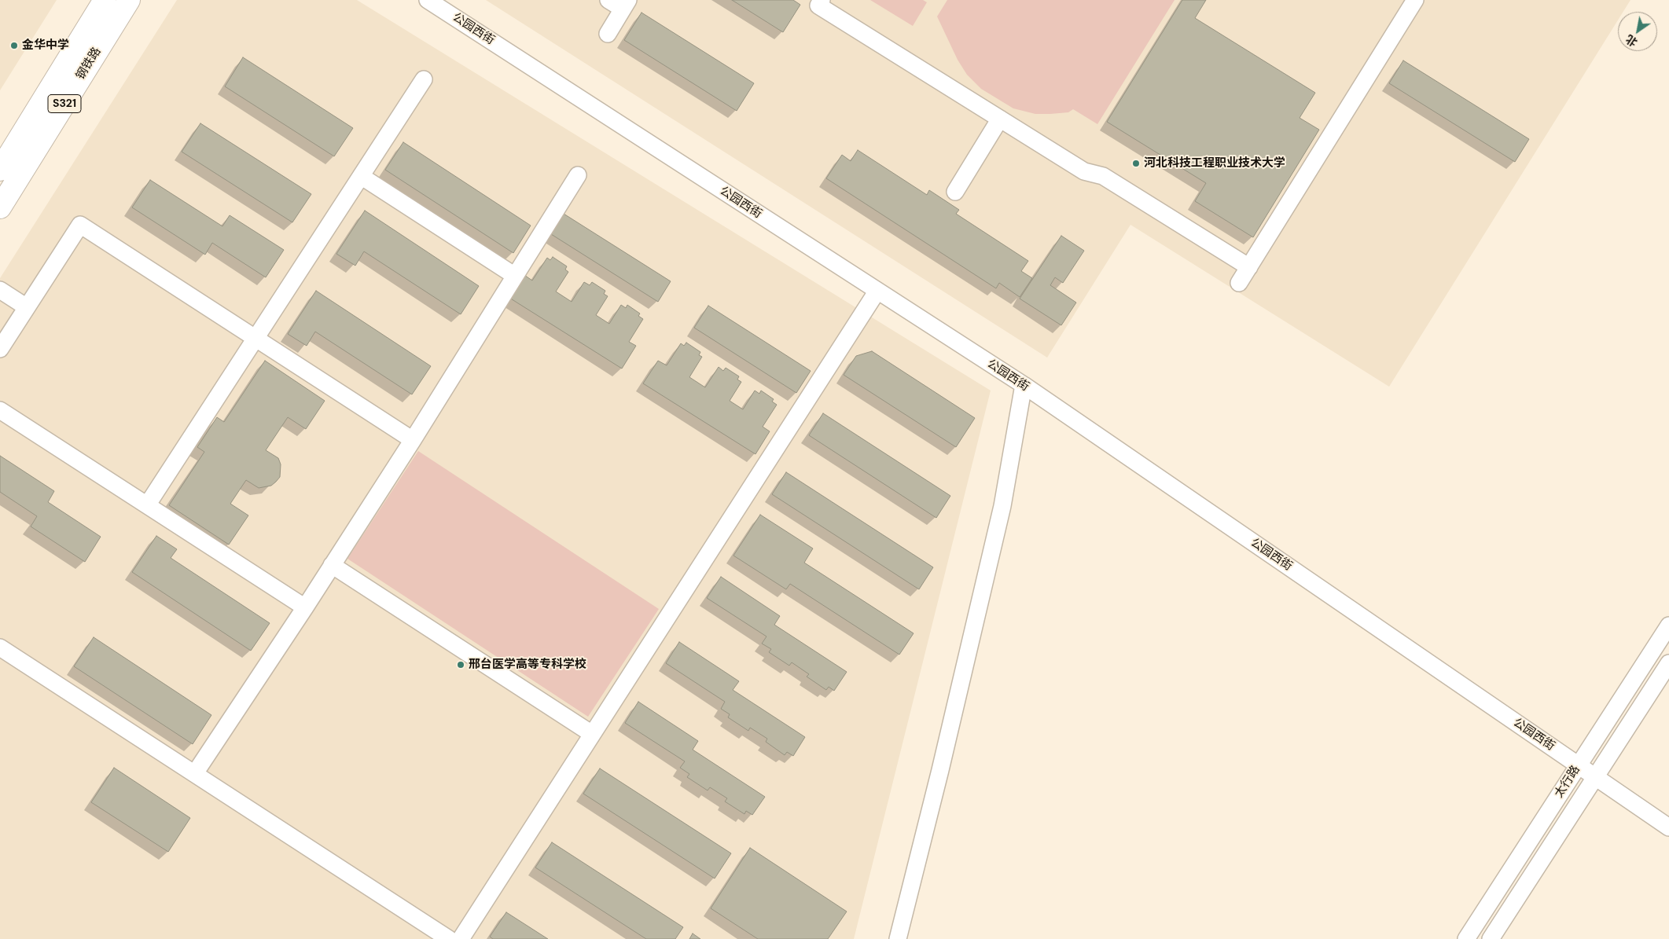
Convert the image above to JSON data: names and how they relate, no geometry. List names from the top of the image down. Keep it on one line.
{"streets":{"main road":["钢铁路","S321"],"street":["公园西街","太行路"]},"crossings":[["公园西街","太行路"]],"places":["金华中学","河北科技工程职业技术大学","邢台医学高等专科学校"],"north":"bottom left"}
